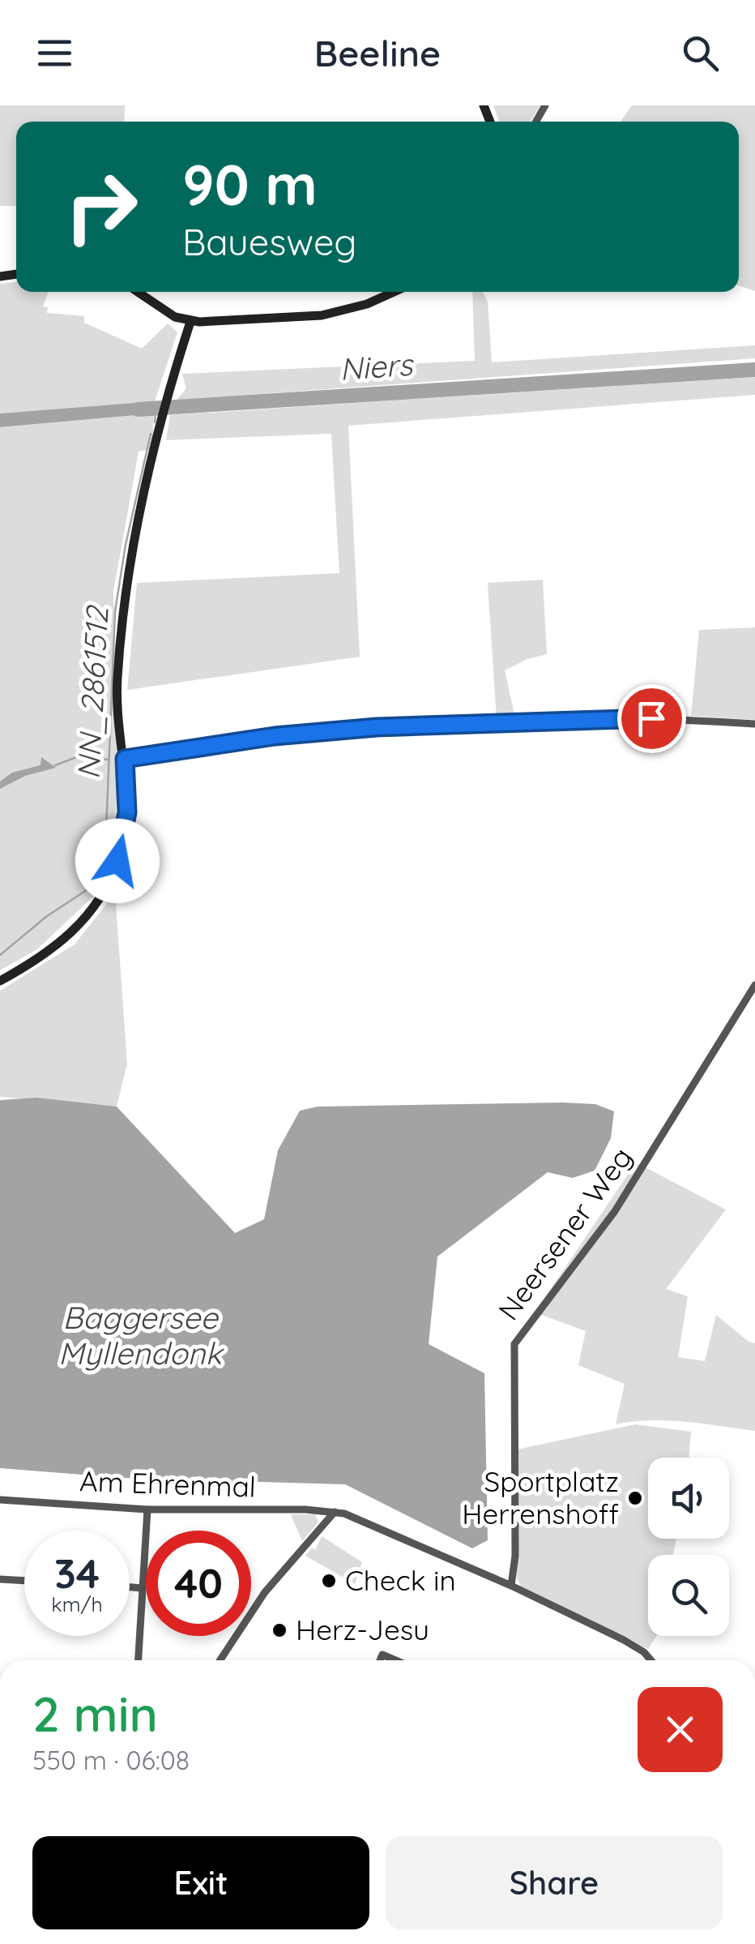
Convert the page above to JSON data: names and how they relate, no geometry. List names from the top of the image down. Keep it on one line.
{"streets":{"street":["Neersener Weg","Am Ehrenmal"]},"crossings":[["Neersener Weg","Am Ehrenmal"]],"water":["Niers","NN_2861512","Baggersee Myllendonk"],"places":["Sportplatz Herrenshoff","Check in","Herz-Jesu"],"page":{"header":"Beeline","turn":["90 m","Bauesweg"],"speed":"34 km/h","limit":"40","heading":["2 min","550 m · 06:08"],"buttons":["Exit","Share"]}}
